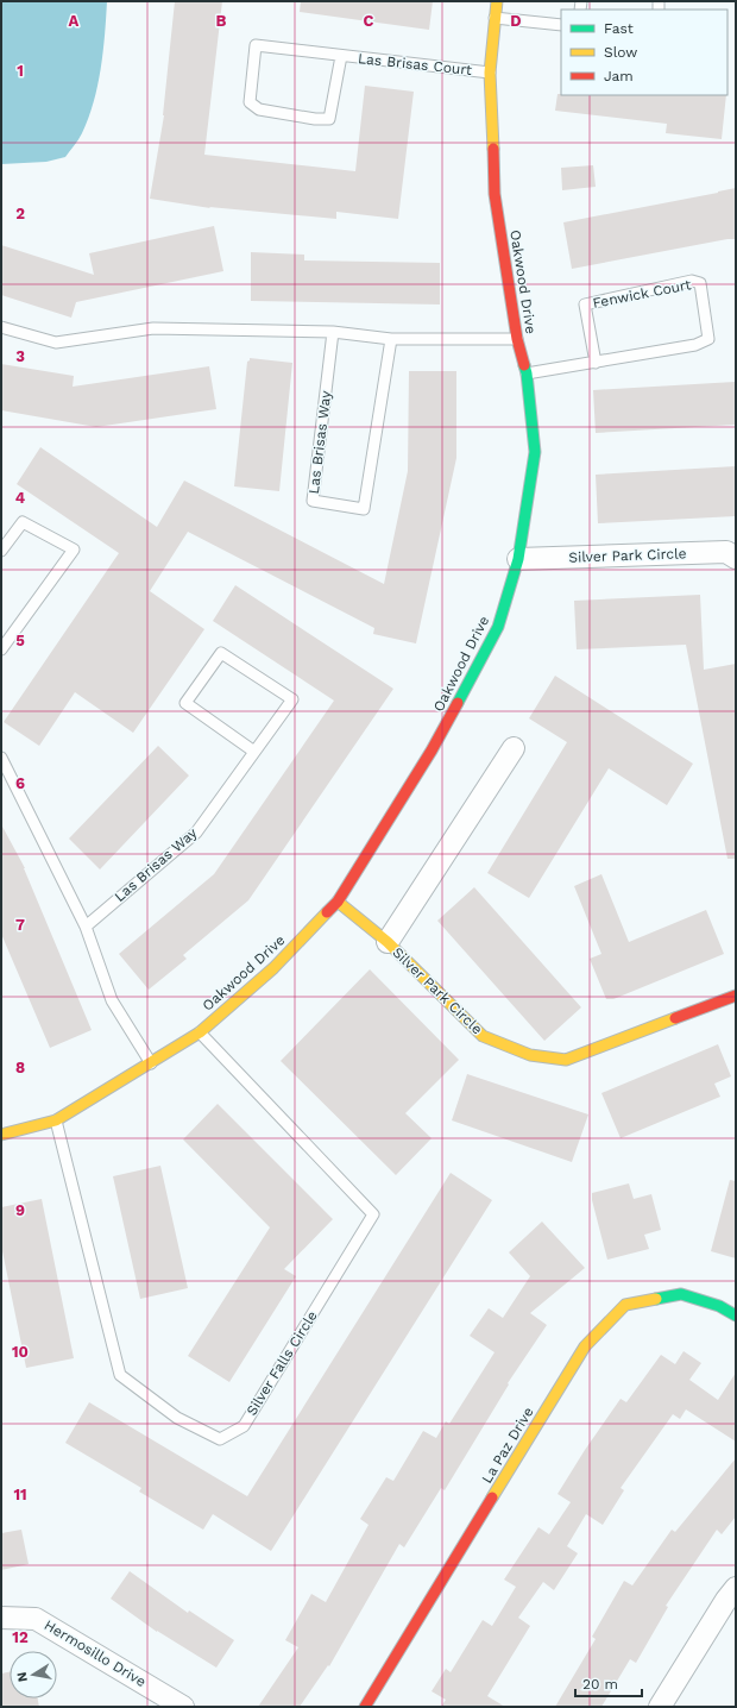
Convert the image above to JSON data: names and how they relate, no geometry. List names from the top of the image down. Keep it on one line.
{"streets":{"street":["Oakwood Drive","Silver Park Circle","La Paz Drive","Hermosillo Drive"],"lane":["Las Brisas Court","Fenwick Court","Las Brisas Way","Silver Falls Circle"]},"crossings":[["Las Brisas Court","Oakwood Drive"],["Oakwood Drive","Fenwick Court"],["Oakwood Drive","Silver Park Circle"],["Oakwood Drive","Silver Falls Circle"]],"legend":["Fast","Slow","Jam"],"scale_bar":"20 m","north":"left","grid":{"columns":["A","B","C","D"],"rows":["1","2","3","4","5","6","7","8","9","10","11","12"]}}
